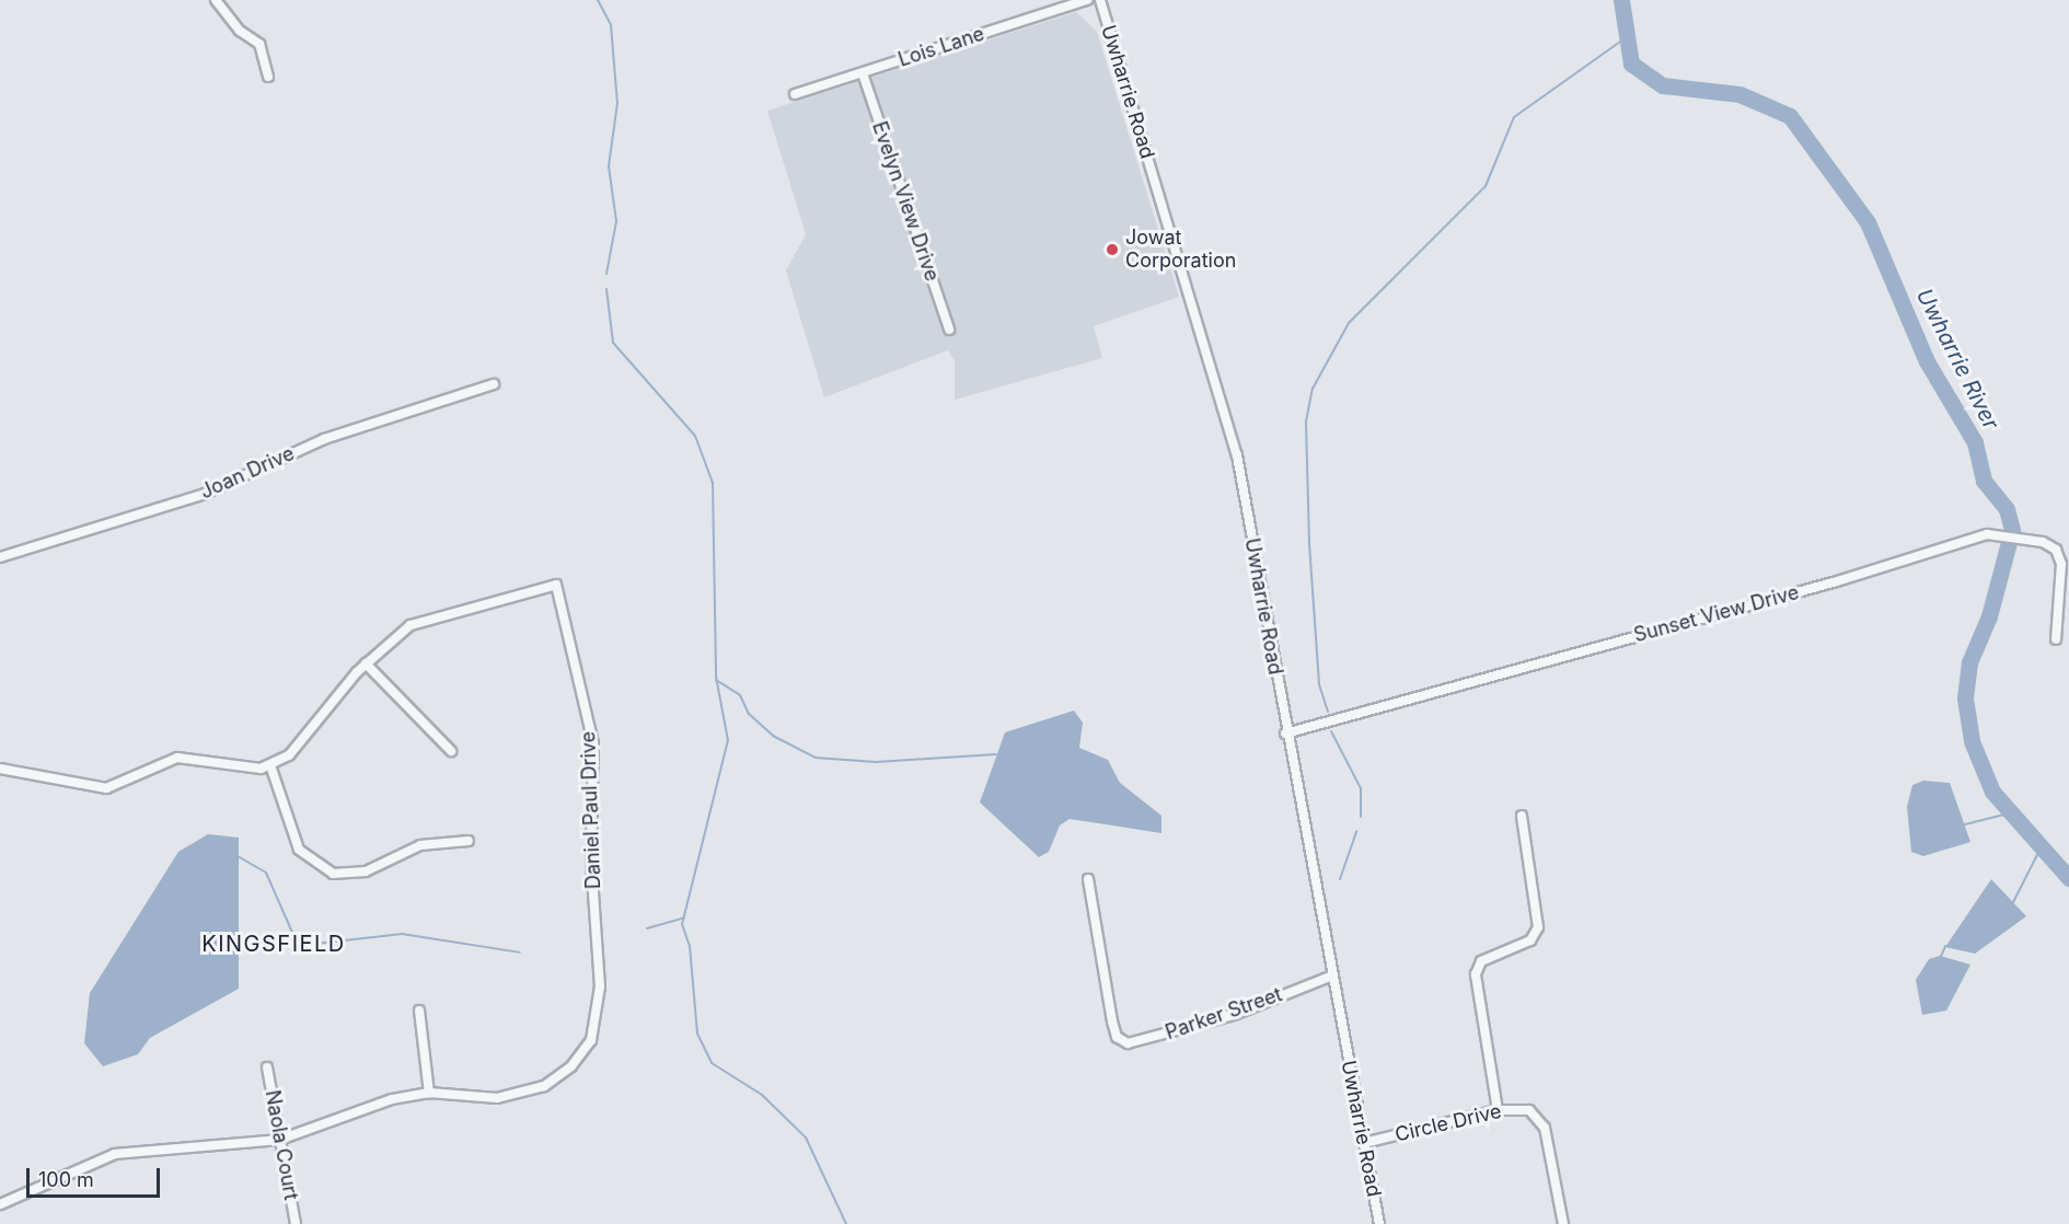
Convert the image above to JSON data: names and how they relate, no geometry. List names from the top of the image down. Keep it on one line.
{"streets":{"street":["Lois Lane","Uwharrie Road","Evelyn View Drive","Joan Drive","Sunset View Drive","Daniel Paul Drive","Parker Street","Circle Drive","Naola Court"]},"crossings":[["Lois Lane","Evelyn View Drive"],["Uwharrie Road","Sunset View Drive"],["Uwharrie Road","Parker Street"],["Uwharrie Road","Circle Drive"],["Daniel Paul Drive","Naola Court"]],"districts":["KINGSFIELD"],"water":["Uwharrie River"],"places":["Jowat Corporation"],"scale_bar":"100 m"}
